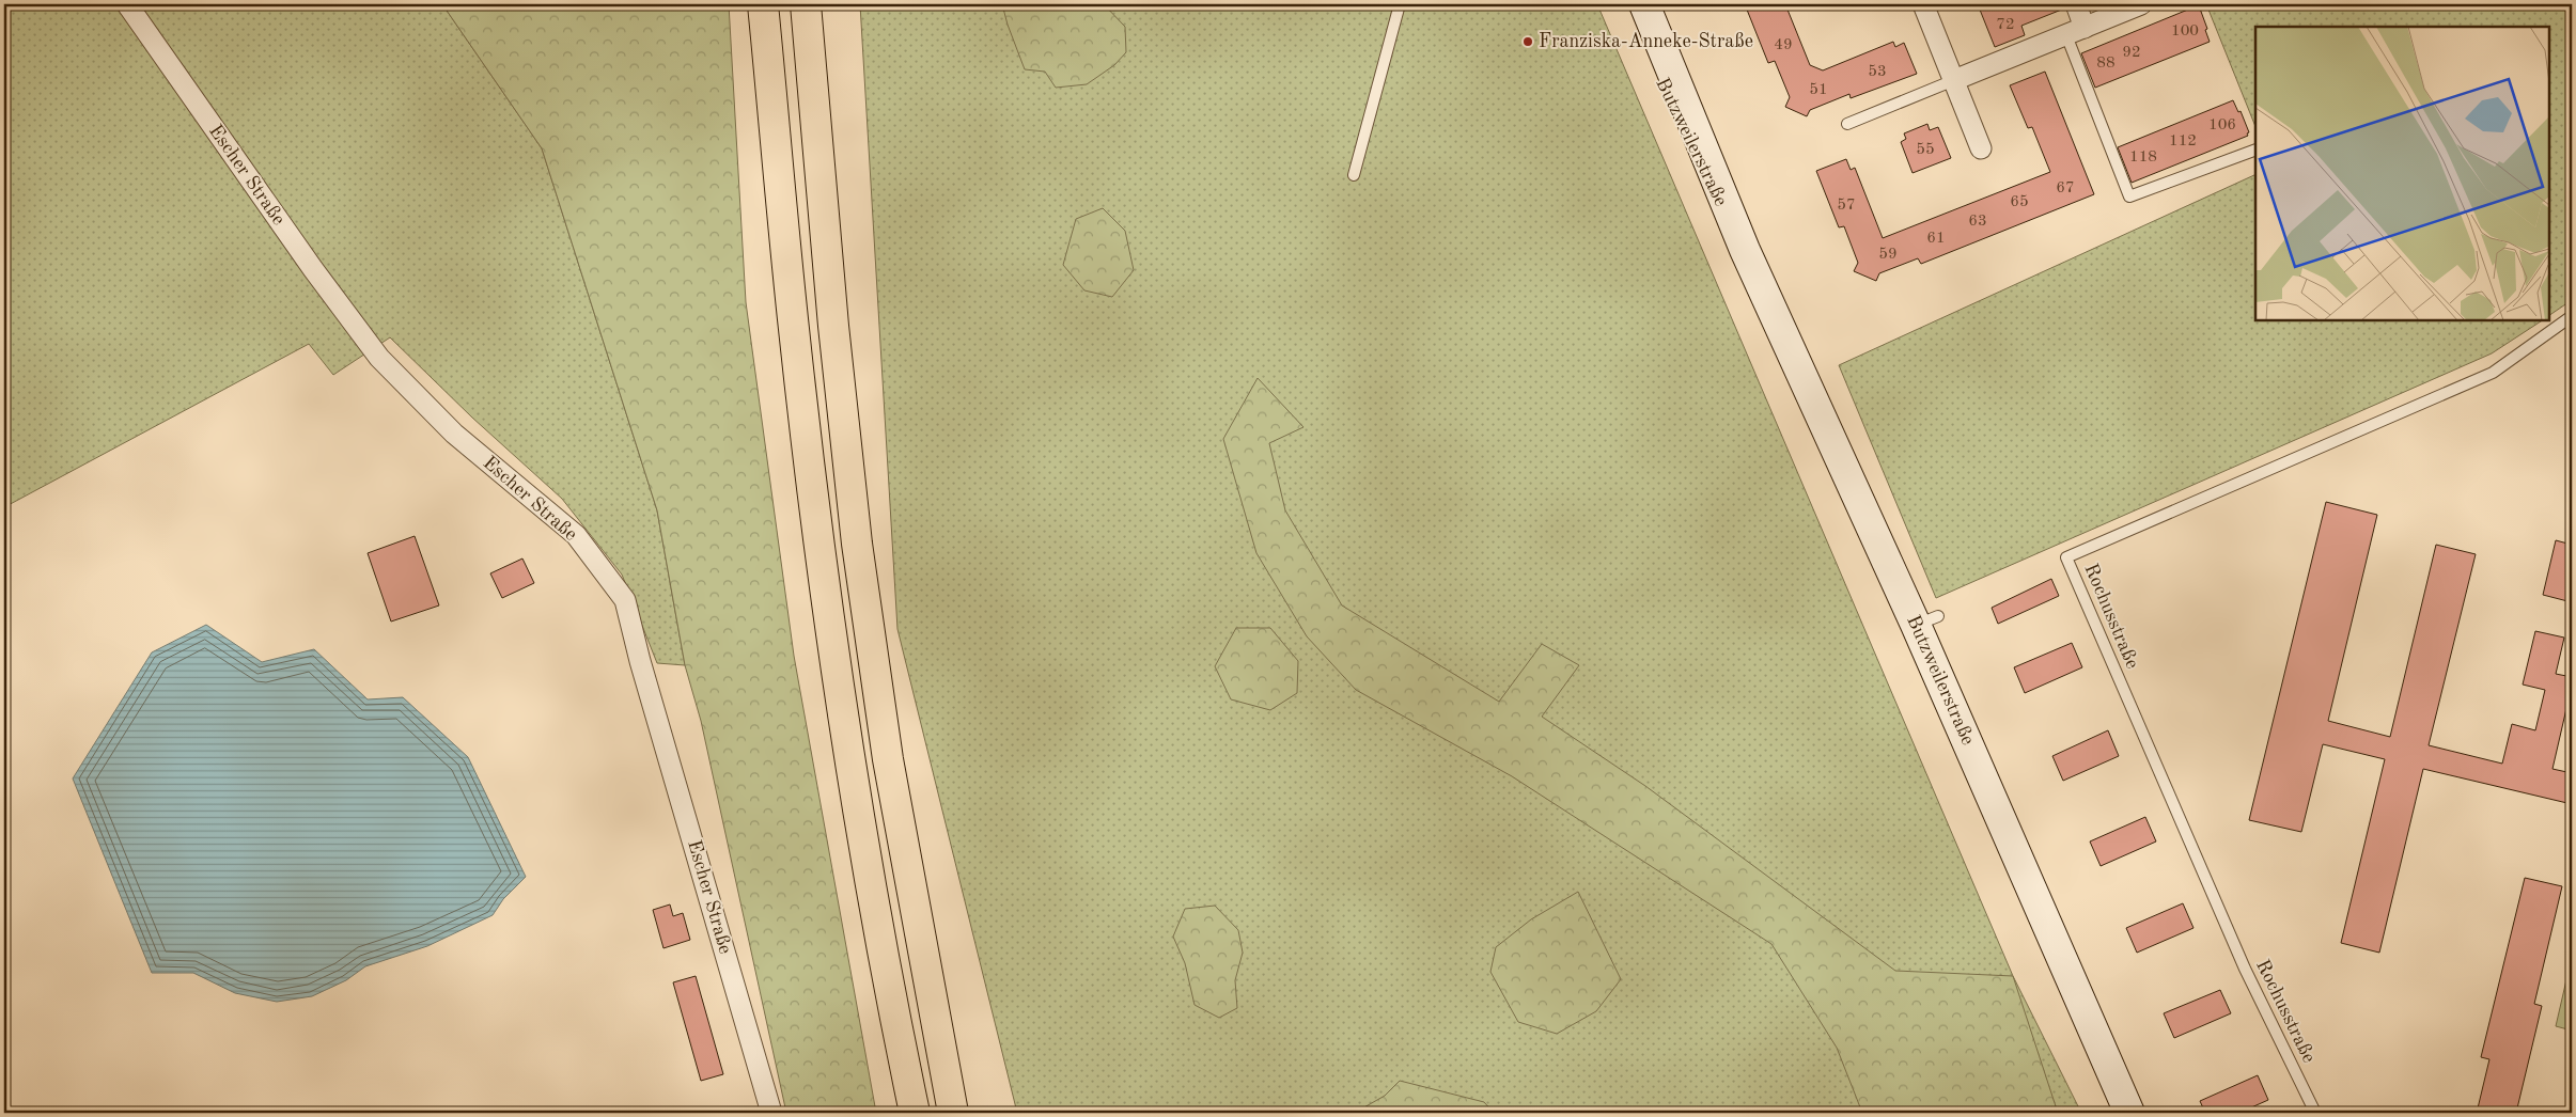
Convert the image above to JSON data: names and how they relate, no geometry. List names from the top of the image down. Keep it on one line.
{"streets":{"main road":["Butzweilerstraße"],"street":["Escher Straße"],"lane":["Rochusstraße"]},"places":["Franziska-Anneke-Straße"],"house_numbers":["72","100","49","92","88","53","51","106","112","55","118","67","65","57","63","61","59"]}
